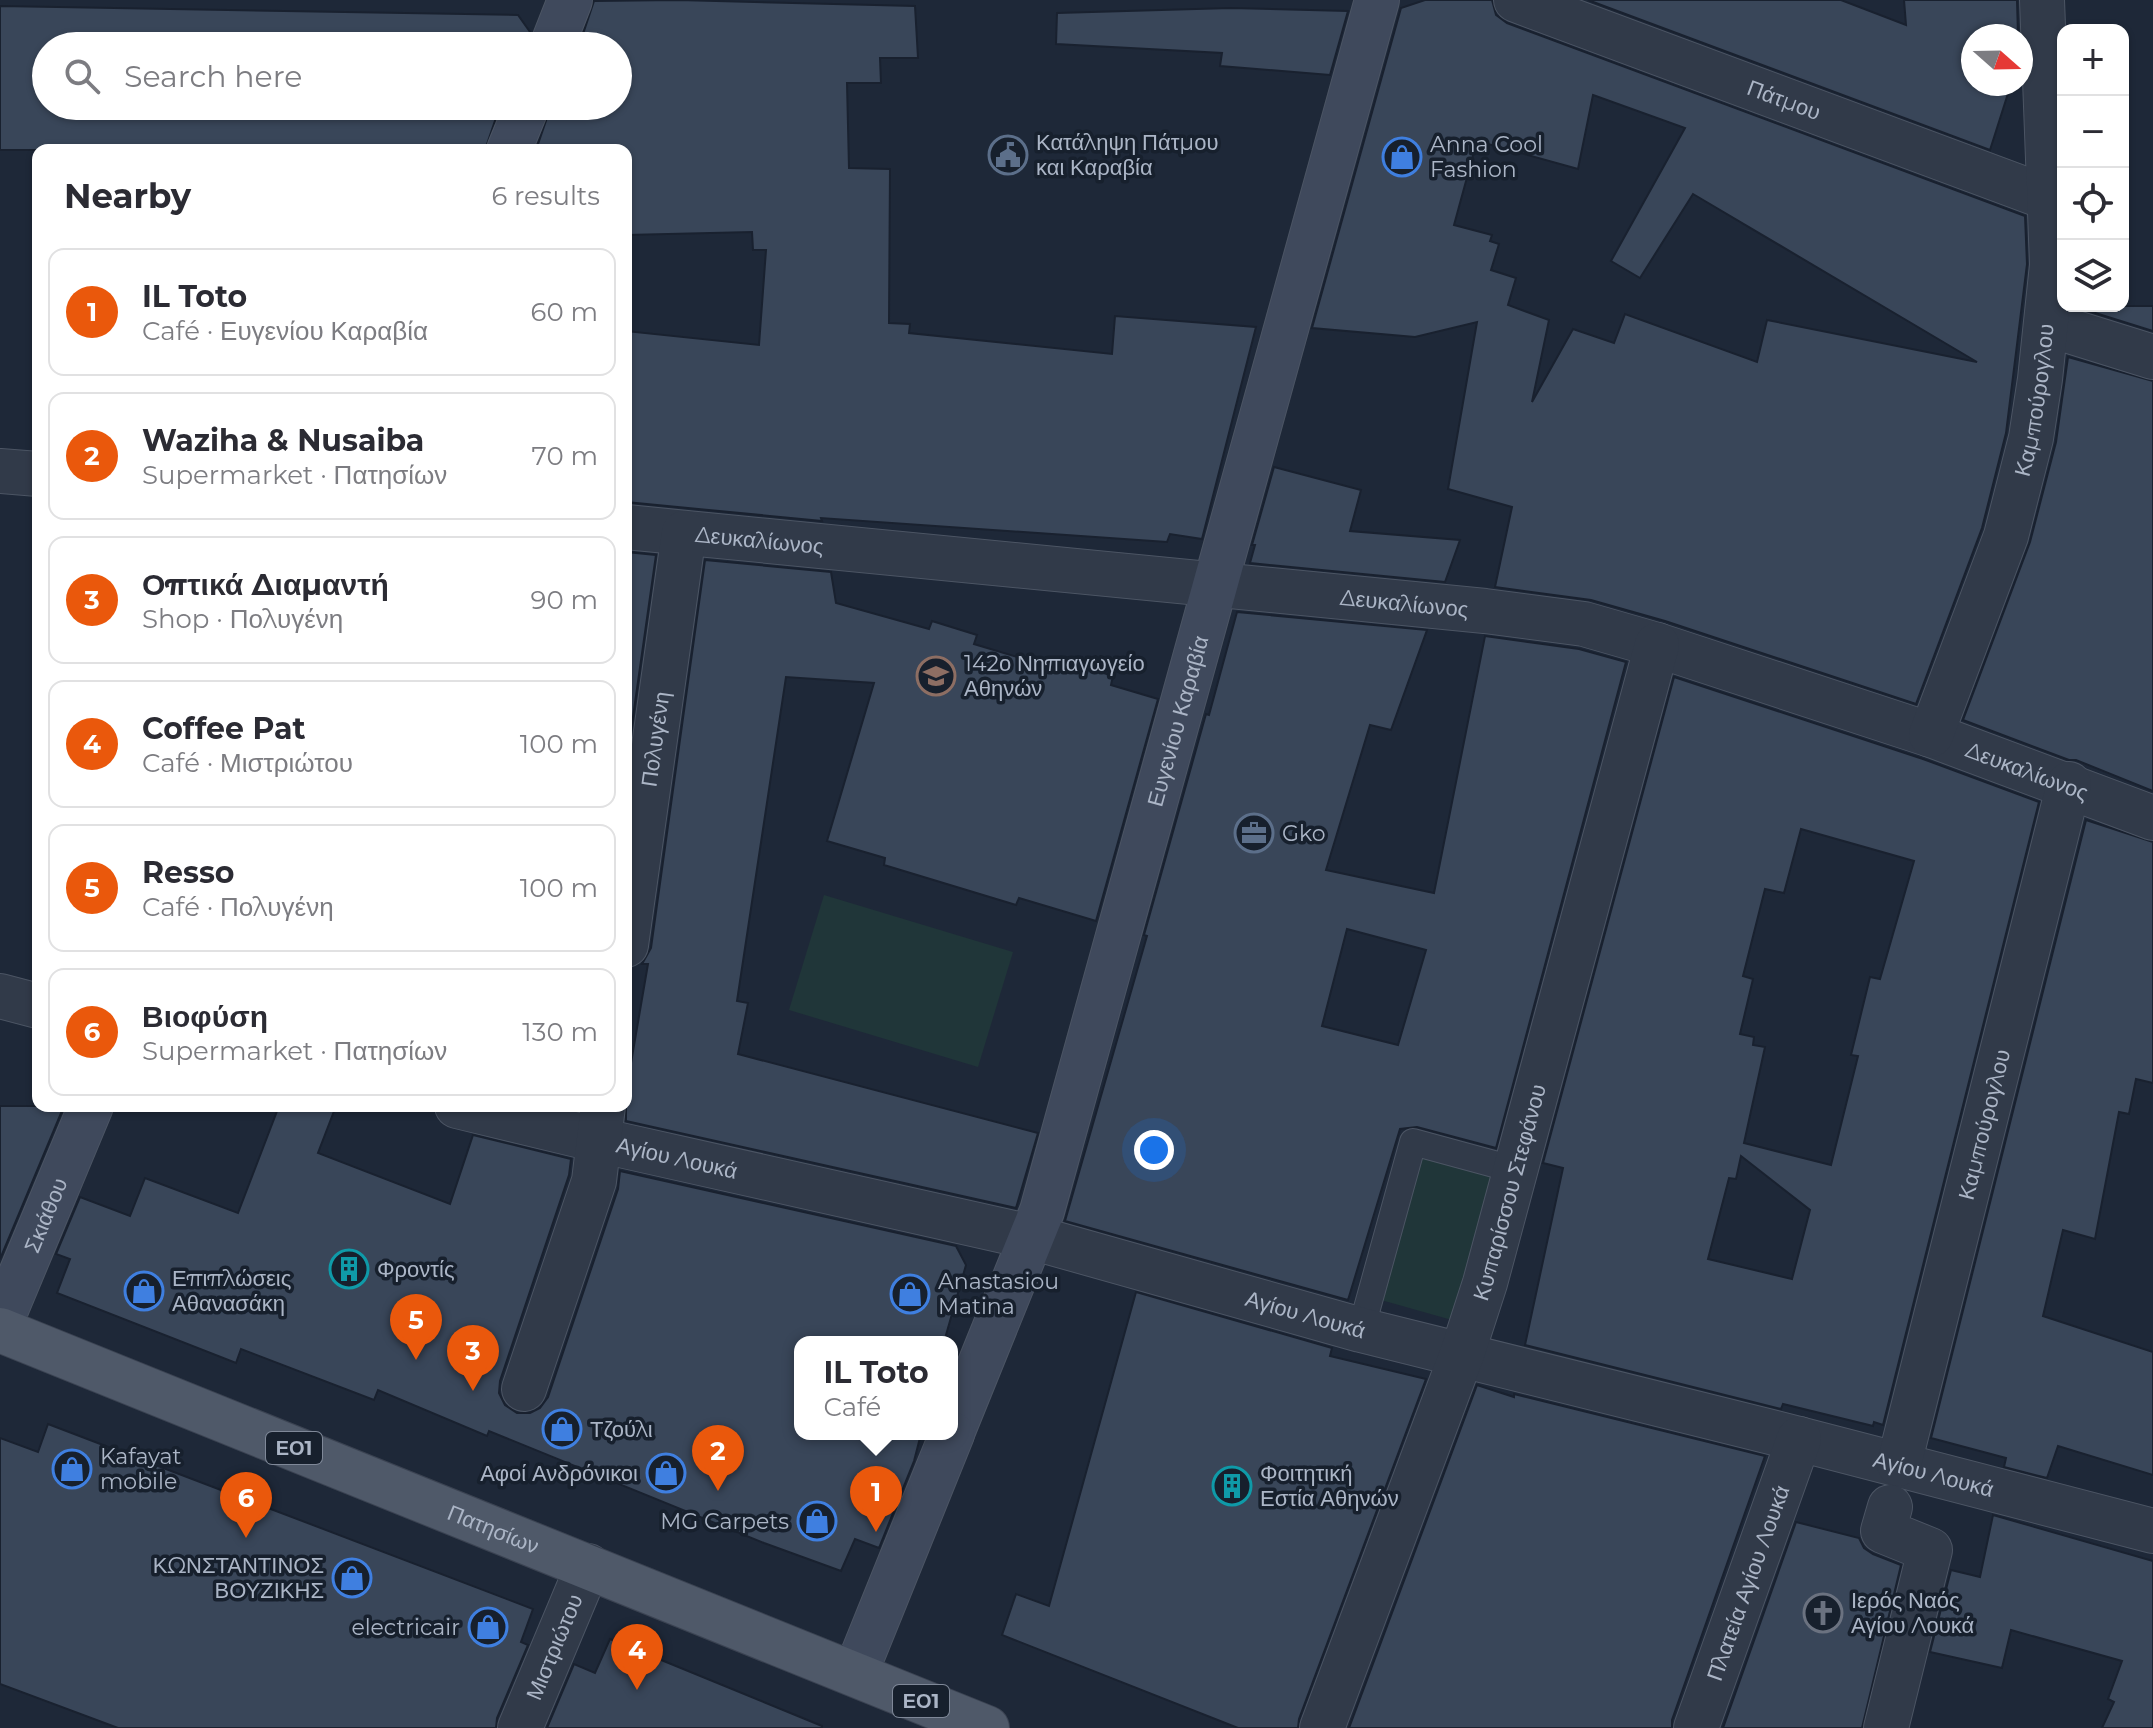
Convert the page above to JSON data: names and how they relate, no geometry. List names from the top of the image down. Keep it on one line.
{"streets":{"main road":["ΕΟ1","Πατησίων"],"street":["Πάτμου","Καμπούρογλου","Δευκαλίωνος","Ευγενίου Καραβία","Πολυγένη","Αγίου Λουκά","Κυπαρίσσου Στεφάνου","Σκιάθου","Πλατεία Αγίου Λουκά","Μιστριώτου"]},"crossings":[["Πάτμου","Καμπούρογλου"],["Καμπούρογλου","Δευκαλίωνος"],["Καμπούρογλου","Αγίου Λουκά"],["Δευκαλίωνος","Ευγενίου Καραβία"],["Δευκαλίωνος","Πολυγένη"],["Δευκαλίωνος","Κυπαρίσσου Στεφάνου"],["Ευγενίου Καραβία","Αγίου Λουκά"],["Ευγενίου Καραβία","Πατησίων"],["Αγίου Λουκά","Κυπαρίσσου Στεφάνου"],["Αγίου Λουκά","Πλατεία Αγίου Λουκά"],["Σκιάθου","Πατησίων"],["Πατησίων","Μιστριώτου"]],"places":{"public building":["Κατάληψη Πάτμου και Καραβία"],"shop":["Anna Cool Fashion","Επιπλώσεις Αθανασάκη","Anastasiou Matina","Τζούλι","Kafayat mobile","Αφοί Ανδρόνικοι","MG Carpets","ΚΩΝΣΤΑΝΤΙΝΟΣ ΒΟΥΖΙΚΗΣ","electricair"],"school or university":["142ο Νηπιαγωγείο Αθηνών"],"office":["Gko"],"building":["Φροντίς","Φοιτητική Εστία Αθηνών"],"church":["Ιερός Ναός Αγίου Λουκά"]},"north":"right","page":{"map_buttons":["+","−"],"search":"Search here","heading":["Nearby","6 results"],"list":[{"mark":"1","name":"IL Toto","note":"Café · Ευγενίου Καραβία","value":"60 m"},{"mark":"2","name":"Waziha & Nusaiba","note":"Supermarket · Πατησίων","value":"70 m"},{"mark":"3","name":"Οπτικά Διαμαντή","note":"Shop · Πολυγένη","value":"90 m"},{"mark":"4","name":"Coffee Pat","note":"Café · Μιστριώτου","value":"100 m"},{"mark":"5","name":"Resso","note":"Café · Πολυγένη","value":"100 m"},{"mark":"6","name":"Βιοφύση","note":"Supermarket · Πατησίων","value":"130 m"}],"pins":["5","3","2","1","6","4"],"popup":["IL Toto","Café"]}}
